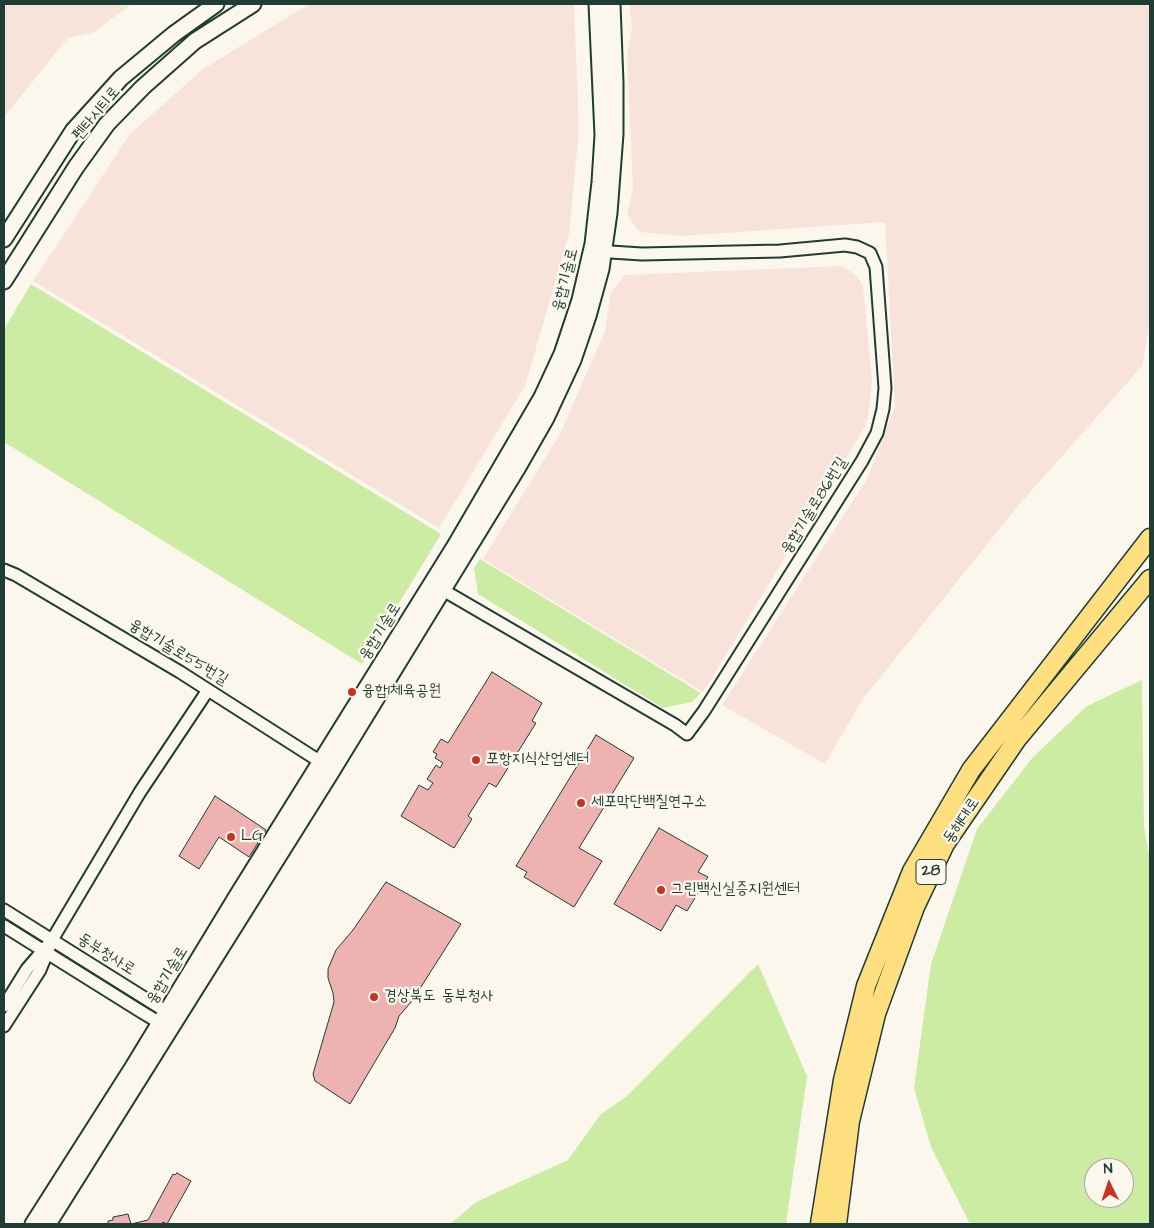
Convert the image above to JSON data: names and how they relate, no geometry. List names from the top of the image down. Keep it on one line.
{"streets":{"main road":["동해대로","28"],"street":["펜타시티로","융합기술로","융합기술로86번길","융합기술로55번길","동부청사로"]},"crossings":[["융합기술로","융합기술로86번길"],["융합기술로","융합기술로55번길"],["융합기술로","동부청사로"]],"places":["융합1체육공원","포항지식산업센터","세포막단백질연구소","LG","그린백신실증지원센터","경상북도 동부청사"],"north":"top"}
